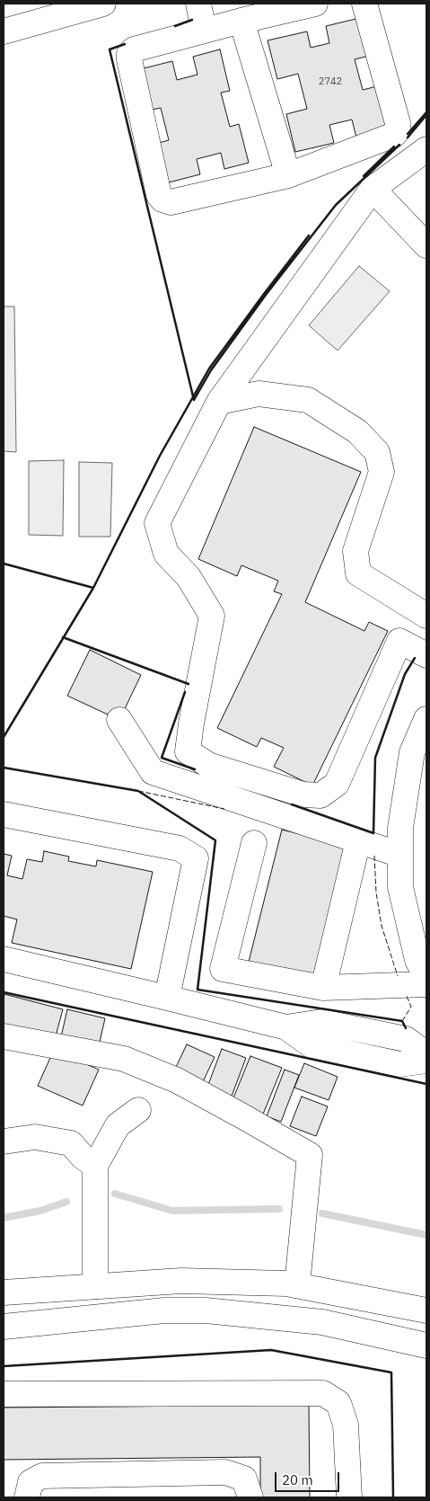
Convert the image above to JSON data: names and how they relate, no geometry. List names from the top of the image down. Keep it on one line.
{"house_numbers":["2742"],"scale_bar":"20 m"}
